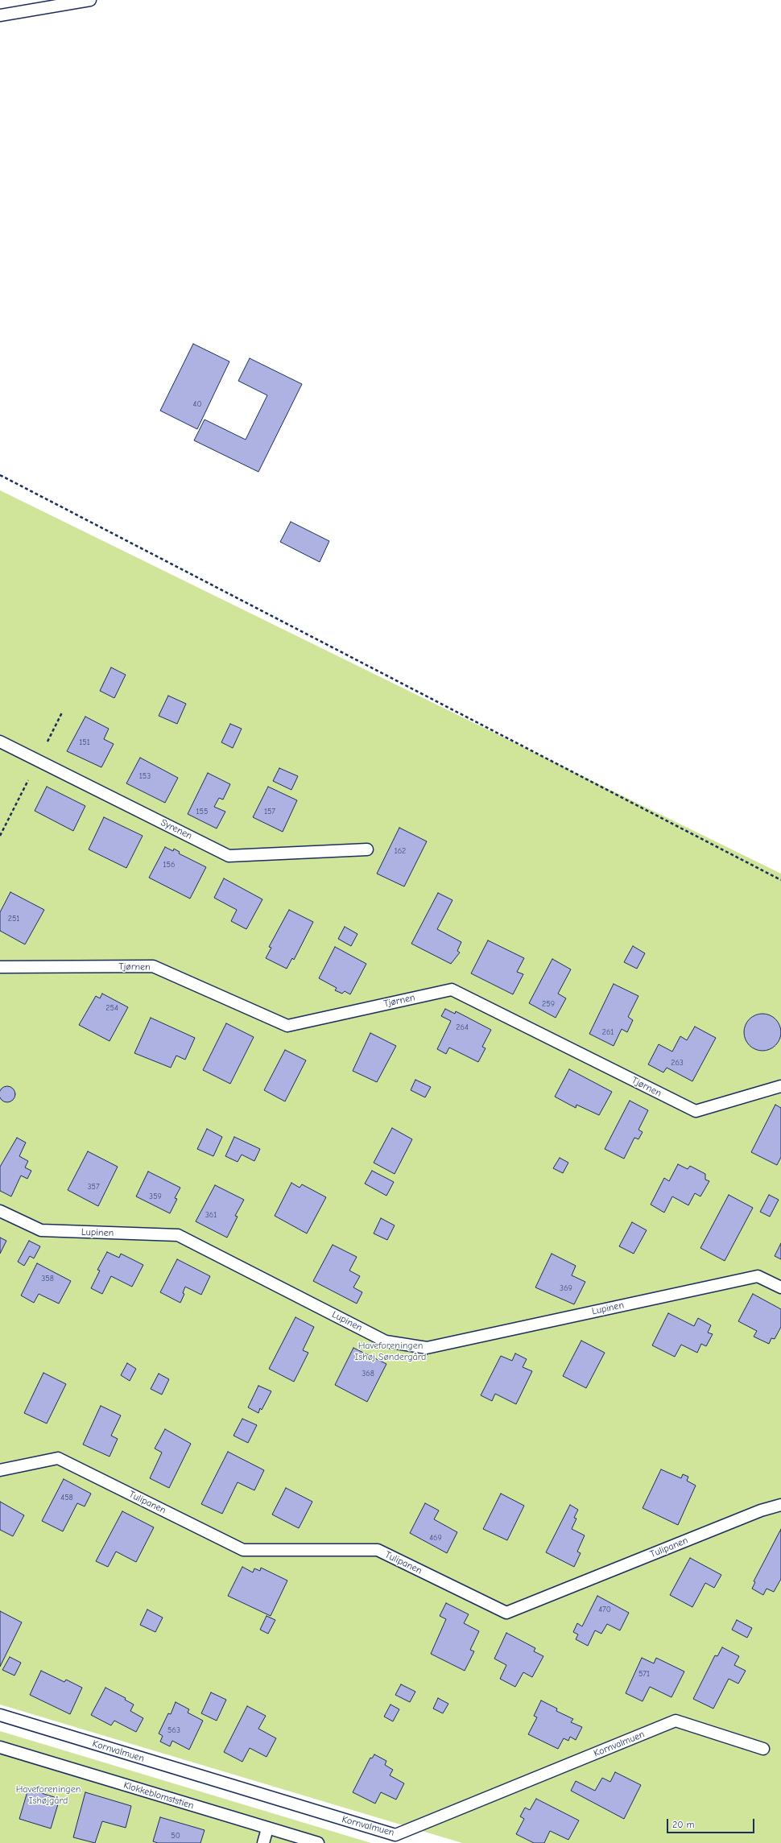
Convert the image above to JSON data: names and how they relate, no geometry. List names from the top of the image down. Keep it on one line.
{"streets":{"lane":["Syrenen","Tjørnen","Lupinen","Tulipanen","Kornvalmuen","Klokkeblomststien"]},"parks":["Haveforeningen Ishøj Søndergård","Haveforeningen Ishøjgård"],"house_numbers":["40","151","153","155","157","162","156","251","259","254","264","261","263","357","359","361","358","369","368","458","469","470","571","563","50"],"scale_bar":"20 m"}
